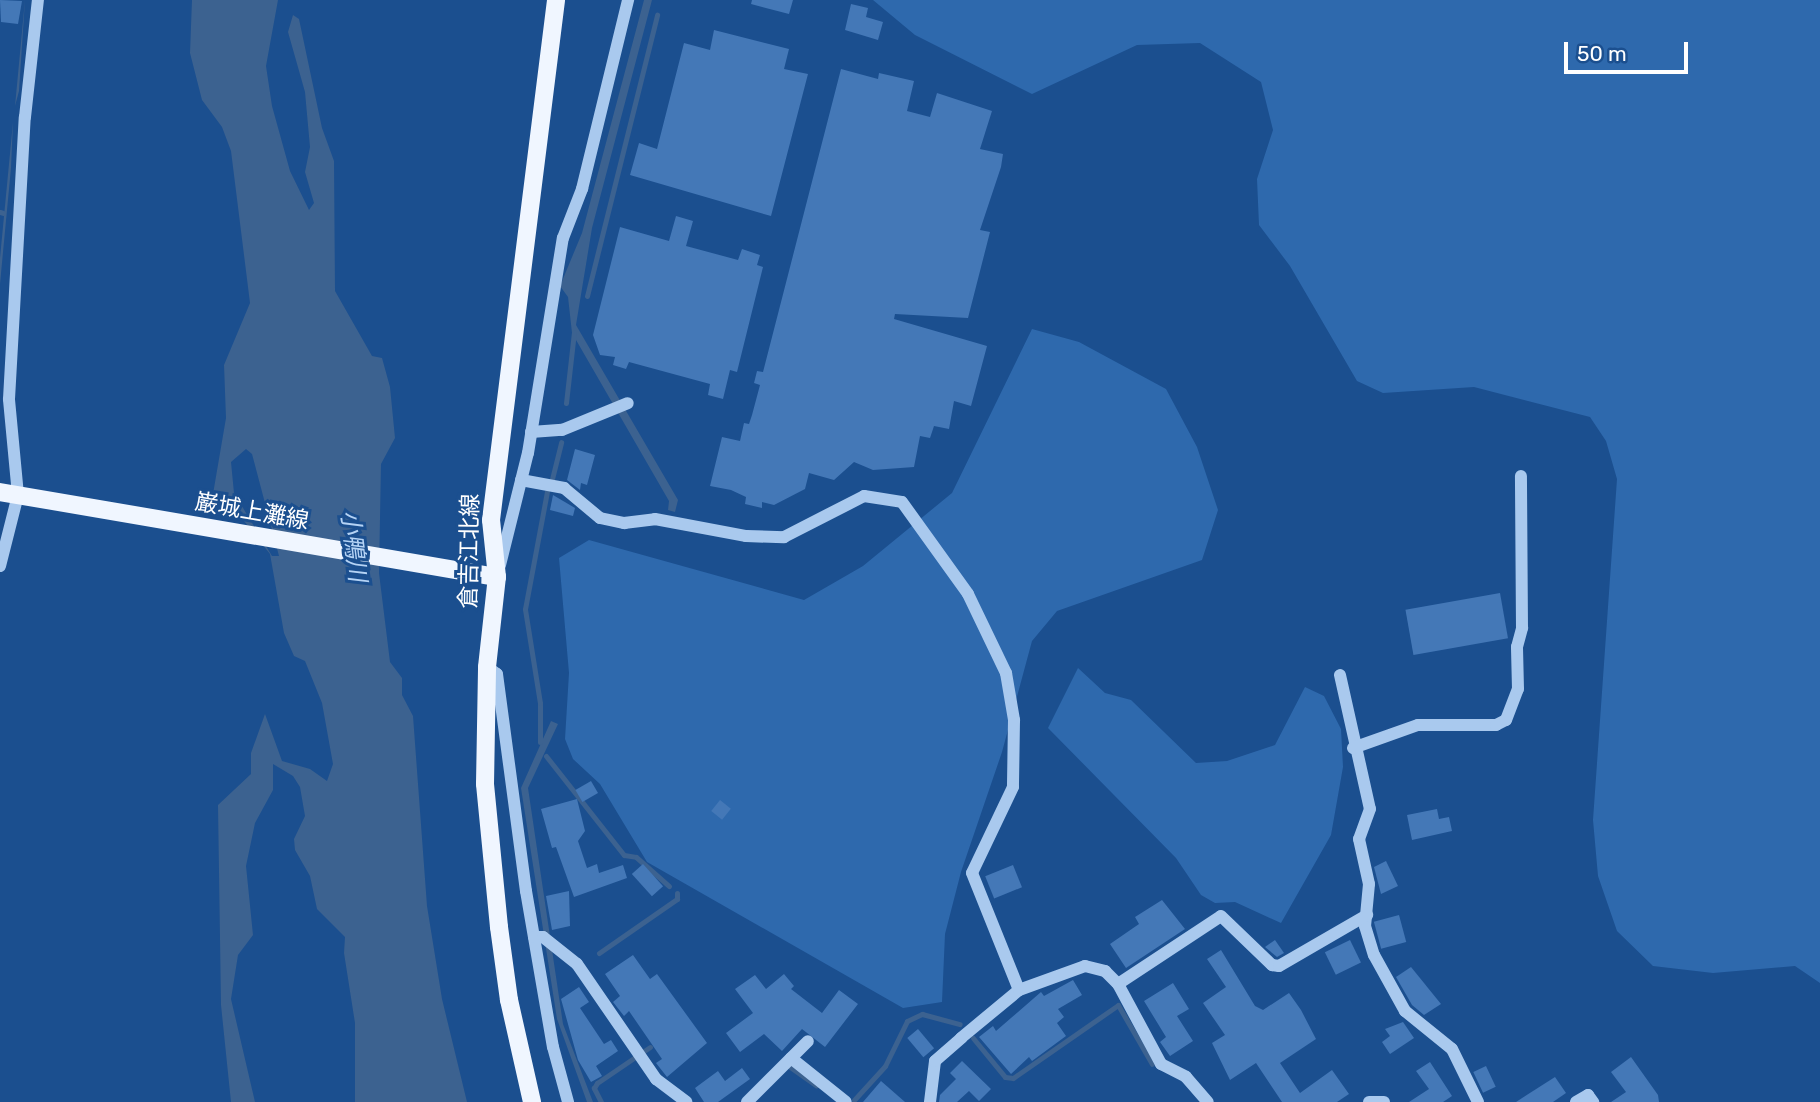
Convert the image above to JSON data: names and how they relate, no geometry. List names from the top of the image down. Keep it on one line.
{"streets":{"main road":["巌城上灘線","倉吉江北線"]},"crossings":[["巌城上灘線","倉吉江北線"]],"water":["小鴨川"],"scale_bar":"50 m"}
